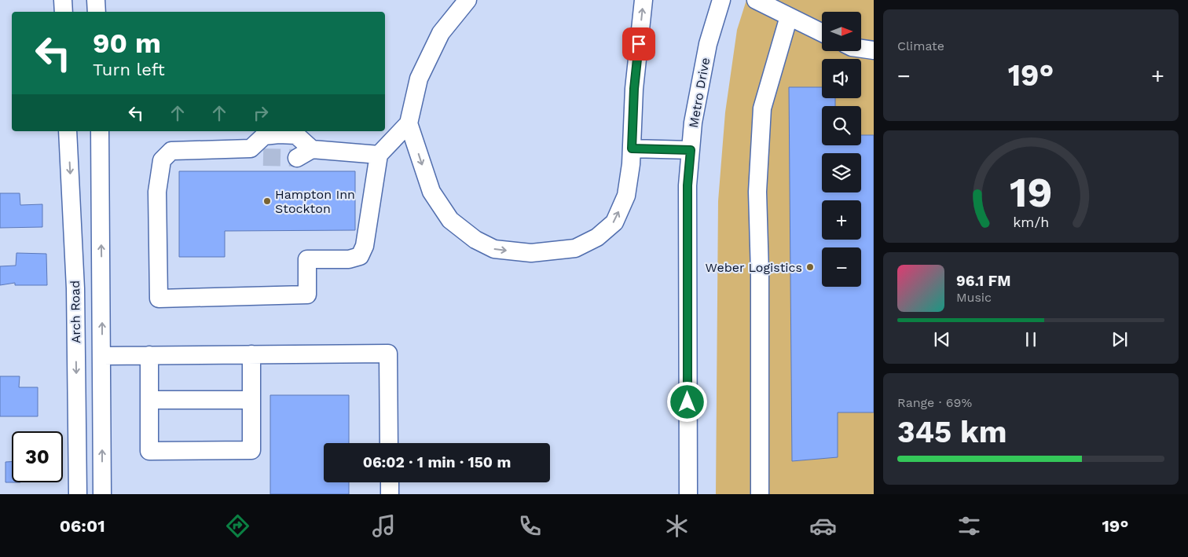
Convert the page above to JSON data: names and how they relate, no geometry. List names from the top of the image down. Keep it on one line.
{"streets":{"street":["Metro Drive","Arch Road"]},"places":["Hampton Inn Stockton","Weber Logistics"],"north":"right","page":{"tile":["Climate",["Range · 69%","345 km"]],"map_buttons":["+","−"],"turn":["90 m","Turn left"],"heat":["−","19°","+"],"song":["96.1 FM","Music"],"limit":"30","trip":"06:02 · 1 min · 150 m","tabs":["06:01","19°"],"gauge":["19","km/h"]}}
